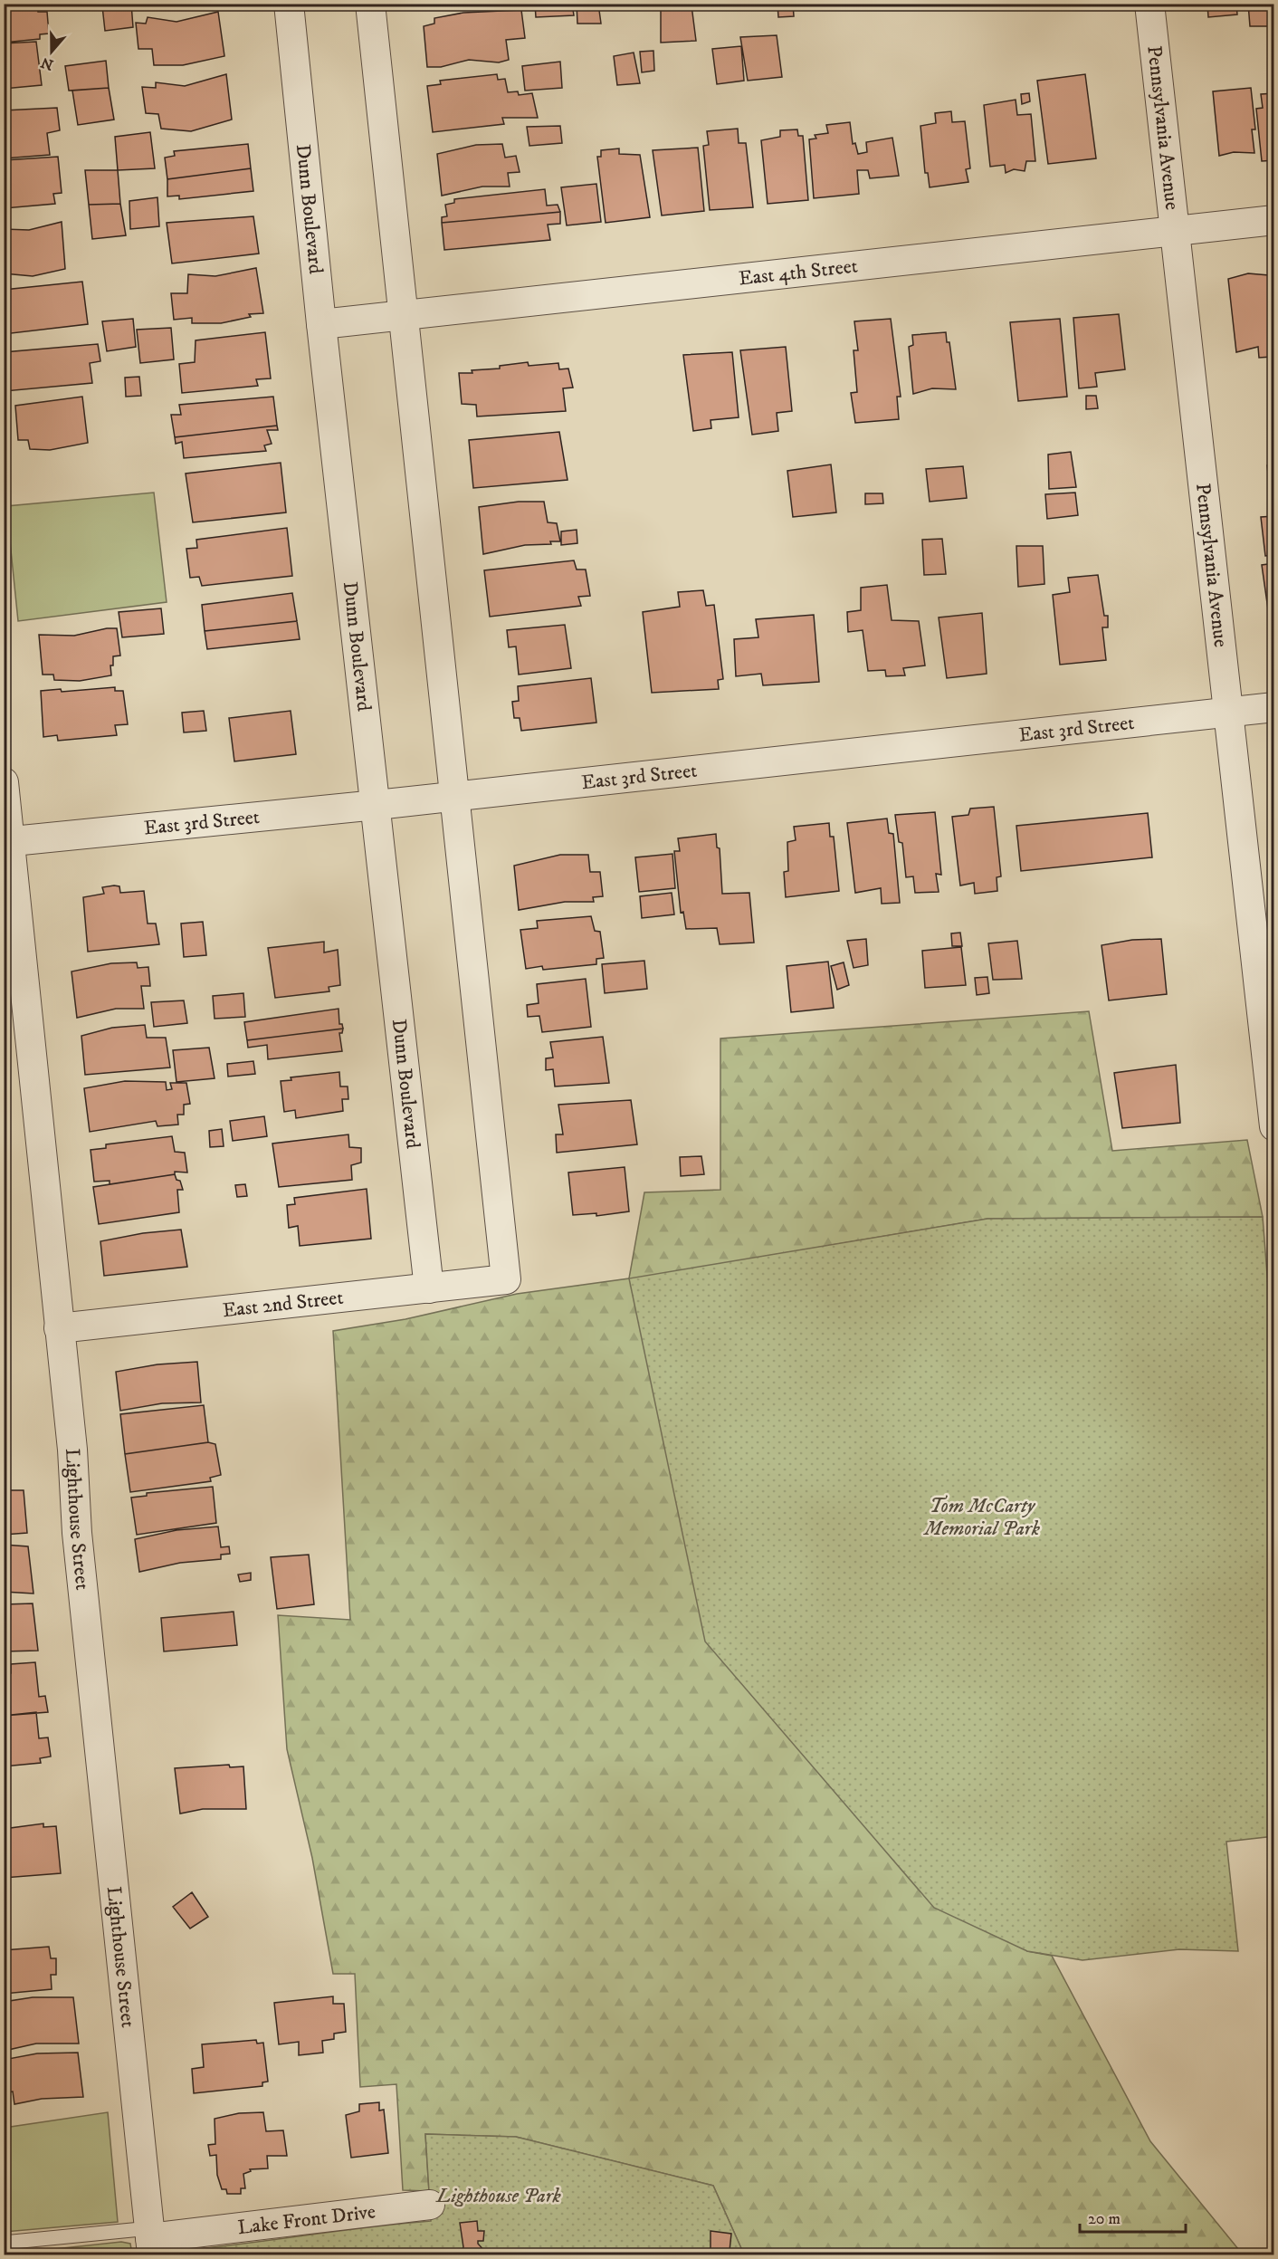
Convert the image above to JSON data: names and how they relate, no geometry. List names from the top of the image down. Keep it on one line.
{"streets":{"street":["Pennsylvania Avenue","Dunn Boulevard","East 4th Street","East 3rd Street","East 2nd Street","Lighthouse Street","Lake Front Drive"]},"crossings":[["Pennsylvania Avenue","East 4th Street"],["Pennsylvania Avenue","East 3rd Street"],["Dunn Boulevard","East 4th Street"],["Dunn Boulevard","East 3rd Street"],["Dunn Boulevard","East 2nd Street"],["East 3rd Street","East 2nd Street"],["East 3rd Street","Lighthouse Street"],["East 2nd Street","Lighthouse Street"],["Lighthouse Street","Lake Front Drive"]],"parks":["Tom McCarty Memorial Park","Lighthouse Park"],"scale_bar":"20 m","north":"bottom"}
